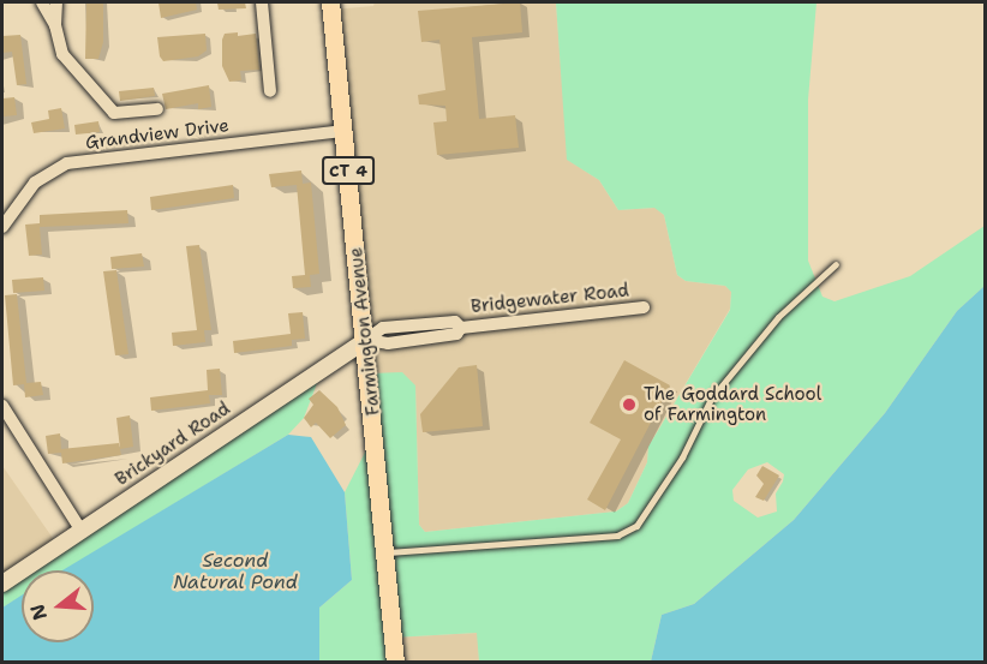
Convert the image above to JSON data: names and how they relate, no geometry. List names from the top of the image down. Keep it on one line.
{"streets":{"main road":["CT 4","Farmington Avenue"],"street":["Grandview Drive","Bridgewater Road","Brickyard Road"]},"crossings":[["Grandview Drive","Farmington Avenue"],["Bridgewater Road","Farmington Avenue"],["Bridgewater Road","Brickyard Road"],["Farmington Avenue","Brickyard Road"]],"water":["Second Natural Pond"],"places":["The Goddard School of Farmington"],"north":"left"}
